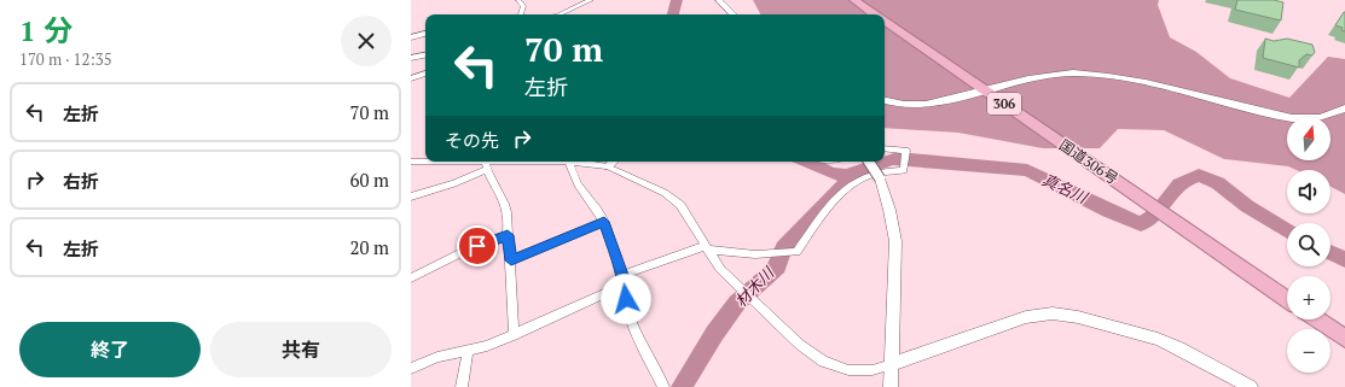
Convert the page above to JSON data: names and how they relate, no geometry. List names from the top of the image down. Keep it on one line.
{"streets":{"highway":["306","国道306号"]},"water":["真名川","材木川"],"north":"top","page":{"heading":["1 分","170 m · 12:35"],"turn":["70 m","左折"],"list":[{"name":"左折","value":"70 m"},{"name":"右折","value":"60 m"},{"name":"左折","value":"20 m"}],"then":"その先","map_buttons":["+","−"],"buttons":["終了","共有"]}}
